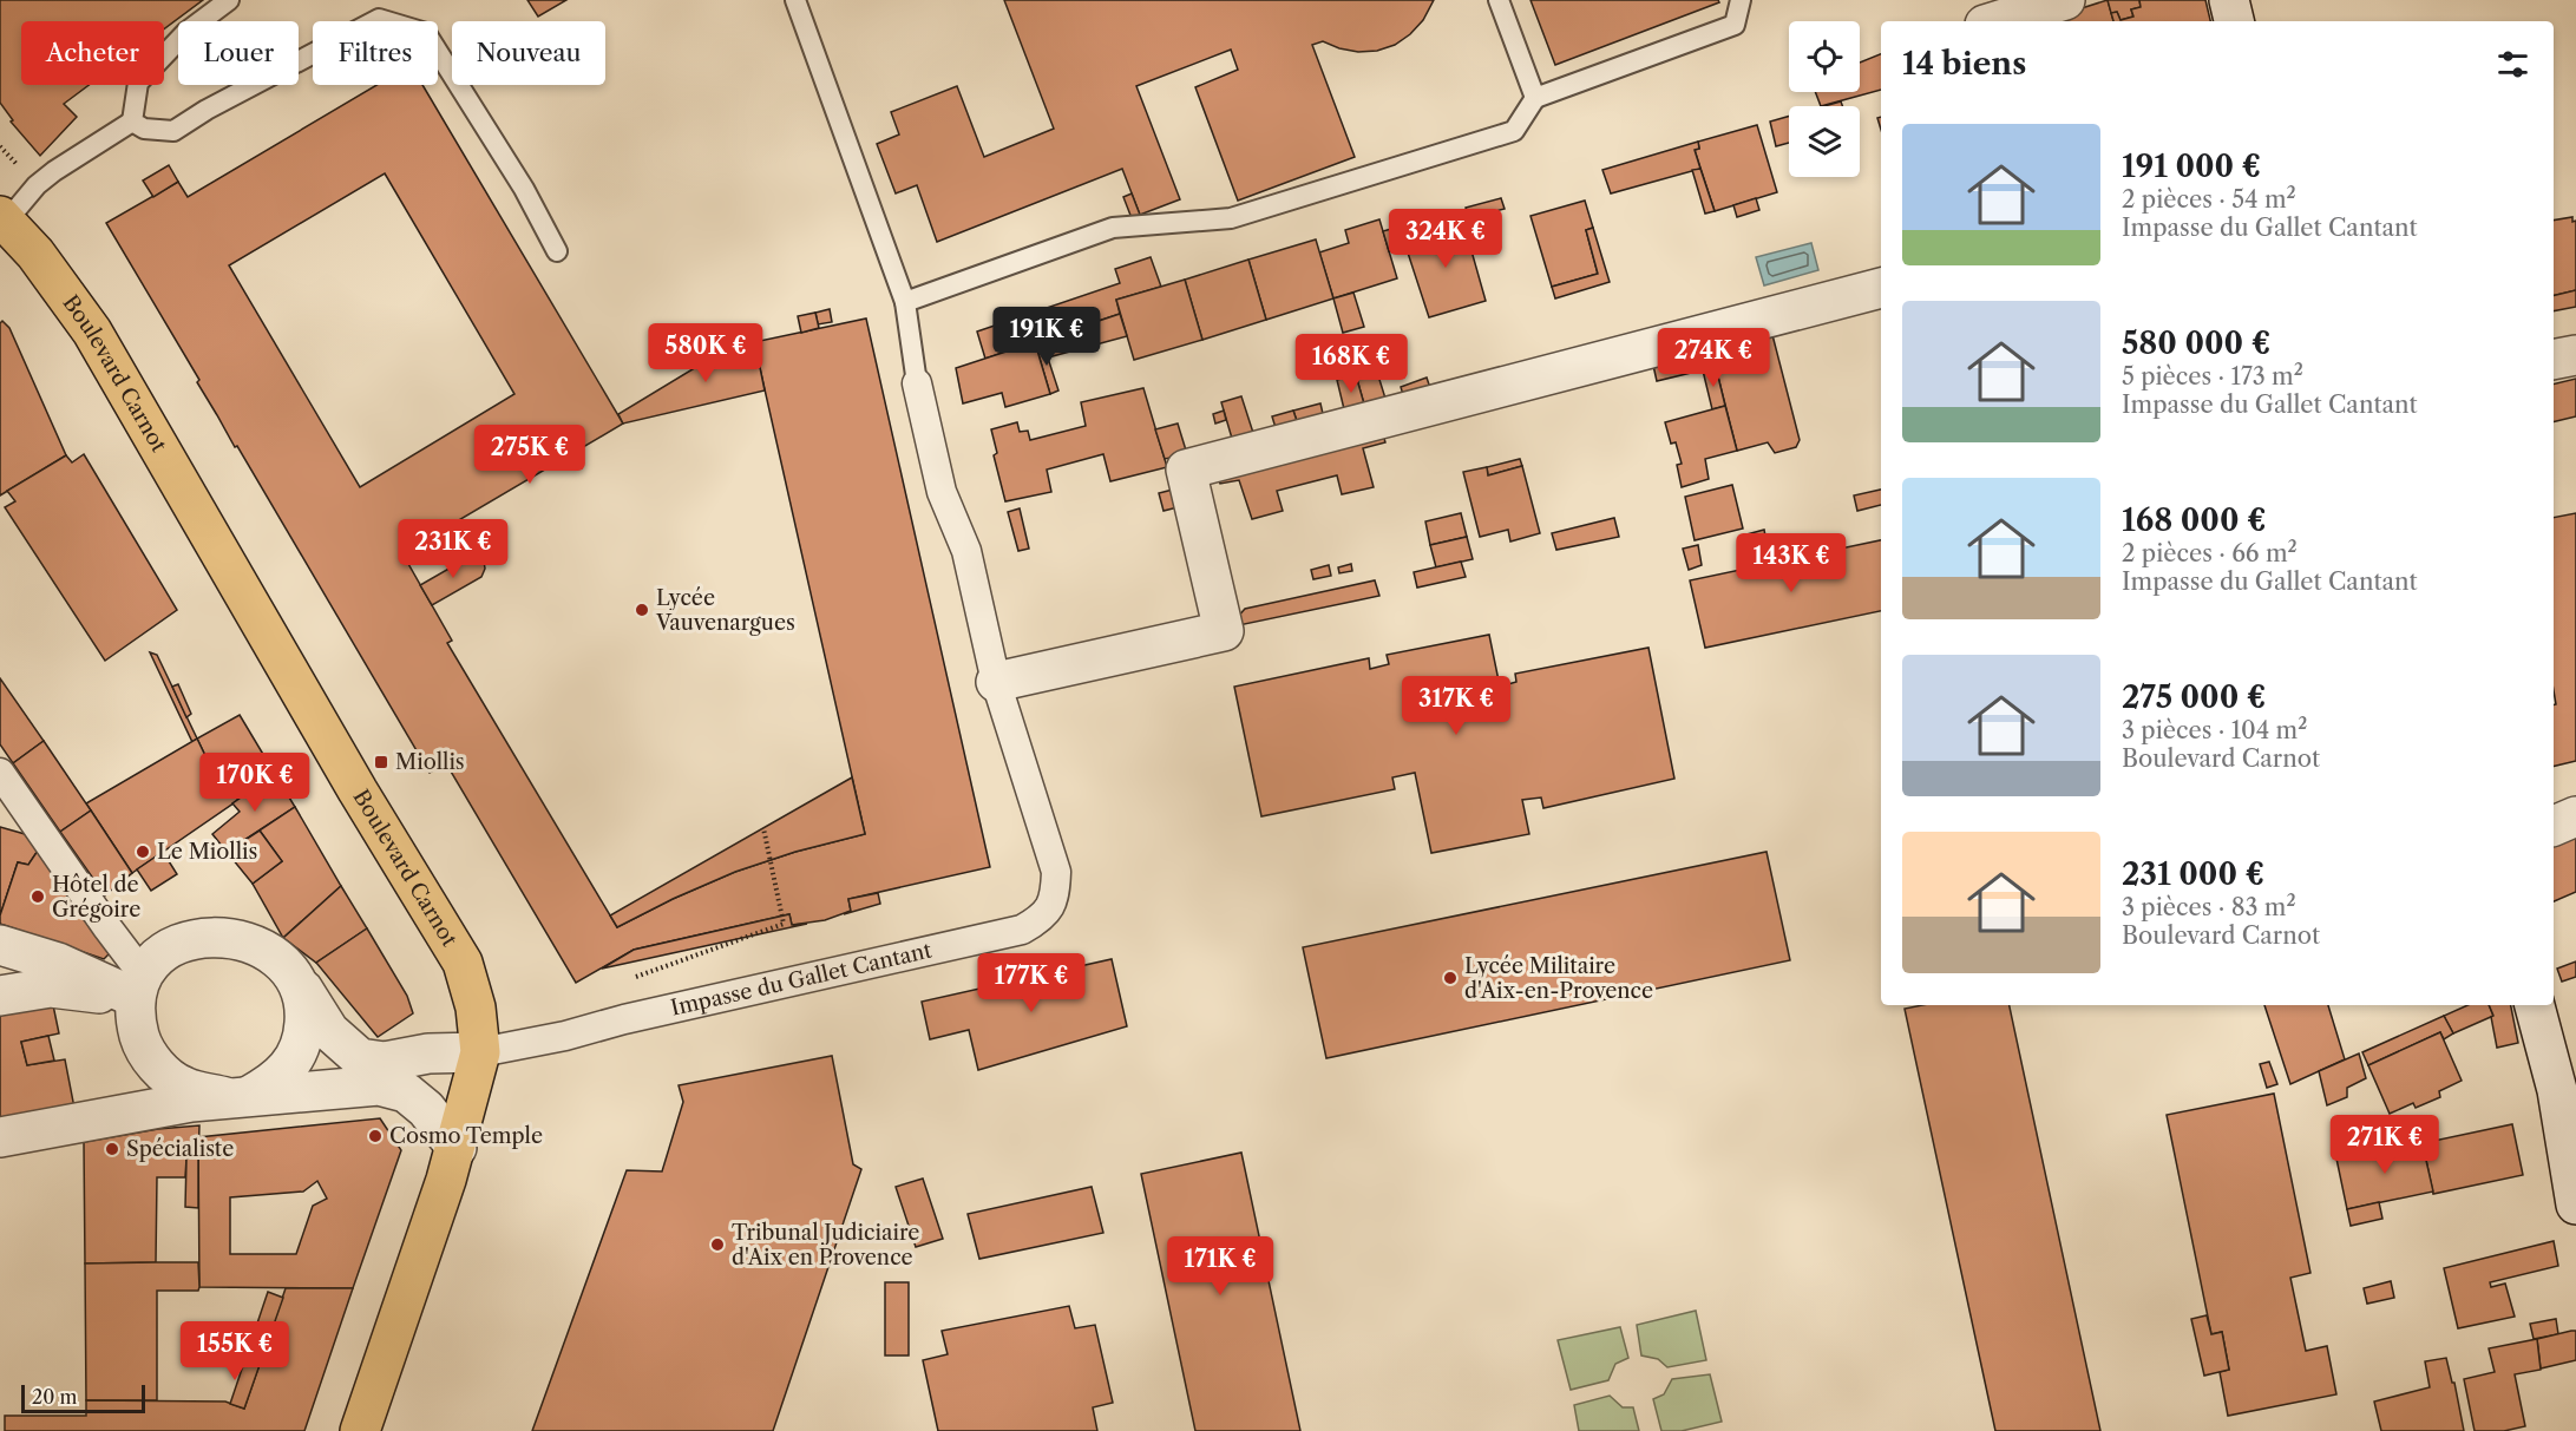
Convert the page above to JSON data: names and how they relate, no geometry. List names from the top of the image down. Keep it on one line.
{"streets":{"main road":["Boulevard Carnot"],"street":["Impasse du Gallet Cantant"]},"crossings":[["Boulevard Carnot","Impasse du Gallet Cantant"]],"places":{"other":["Lycée Vauvenargues","Le Miollis","Hôtel de Grégoire","Lycée Militaire d'Aix-en-Provence","Cosmo Temple","Spécialiste","Tribunal Judiciaire d'Aix en Provence"],"transit":["Miollis"]},"scale_bar":"20 m","page":{"chip":["Acheter","Louer","Filtres","Nouveau"],"heading":"14 biens","list":[{"name":"191 000 €","note":"2 pièces · 54 m² · Impasse du Gallet Cantant"},{"name":"580 000 €","note":"5 pièces · 173 m² · Impasse du Gallet Cantant"},{"name":"168 000 €","note":"2 pièces · 66 m² · Impasse du Gallet Cantant"},{"name":"275 000 €","note":"3 pièces · 104 m² · Boulevard Carnot"},{"name":"231 000 €","note":"3 pièces · 83 m² · Boulevard Carnot"}],"price":["324K €","191K €","580K €","274K €","168K €","275K €","231K €","143K €","317K €","170K €","177K €","271K €","171K €","155K €"],"scale":"20 m"}}
